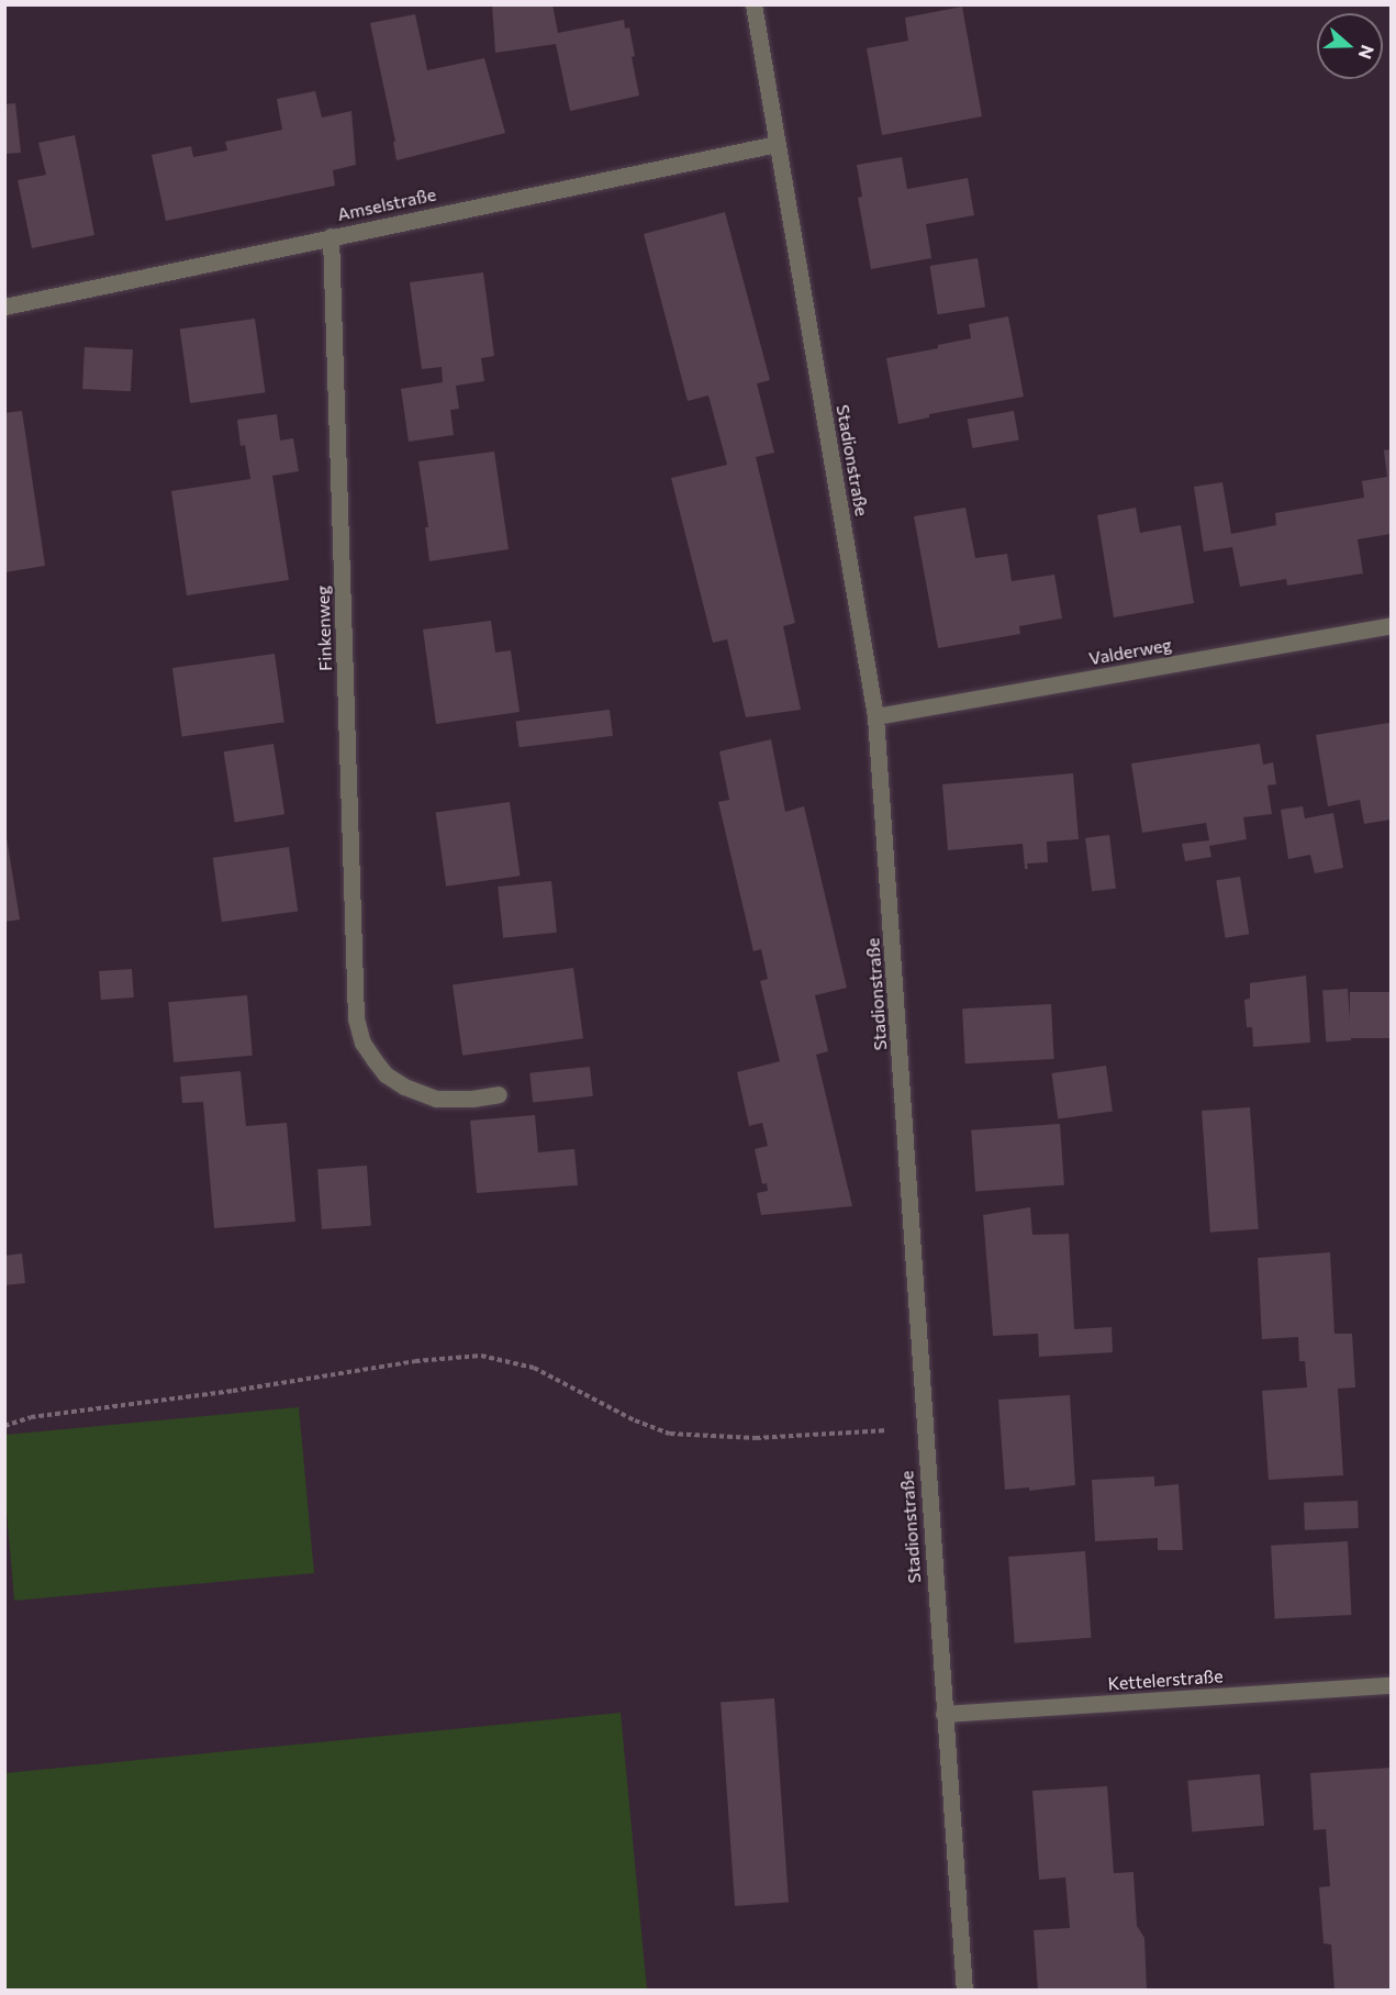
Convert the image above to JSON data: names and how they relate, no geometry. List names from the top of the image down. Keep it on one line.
{"streets":{"street":["Amselstraße","Stadionstraße","Finkenweg","Valderweg","Kettelerstraße"]},"crossings":[["Amselstraße","Stadionstraße"],["Amselstraße","Finkenweg"],["Stadionstraße","Valderweg"],["Stadionstraße","Kettelerstraße"]],"north":"right"}
